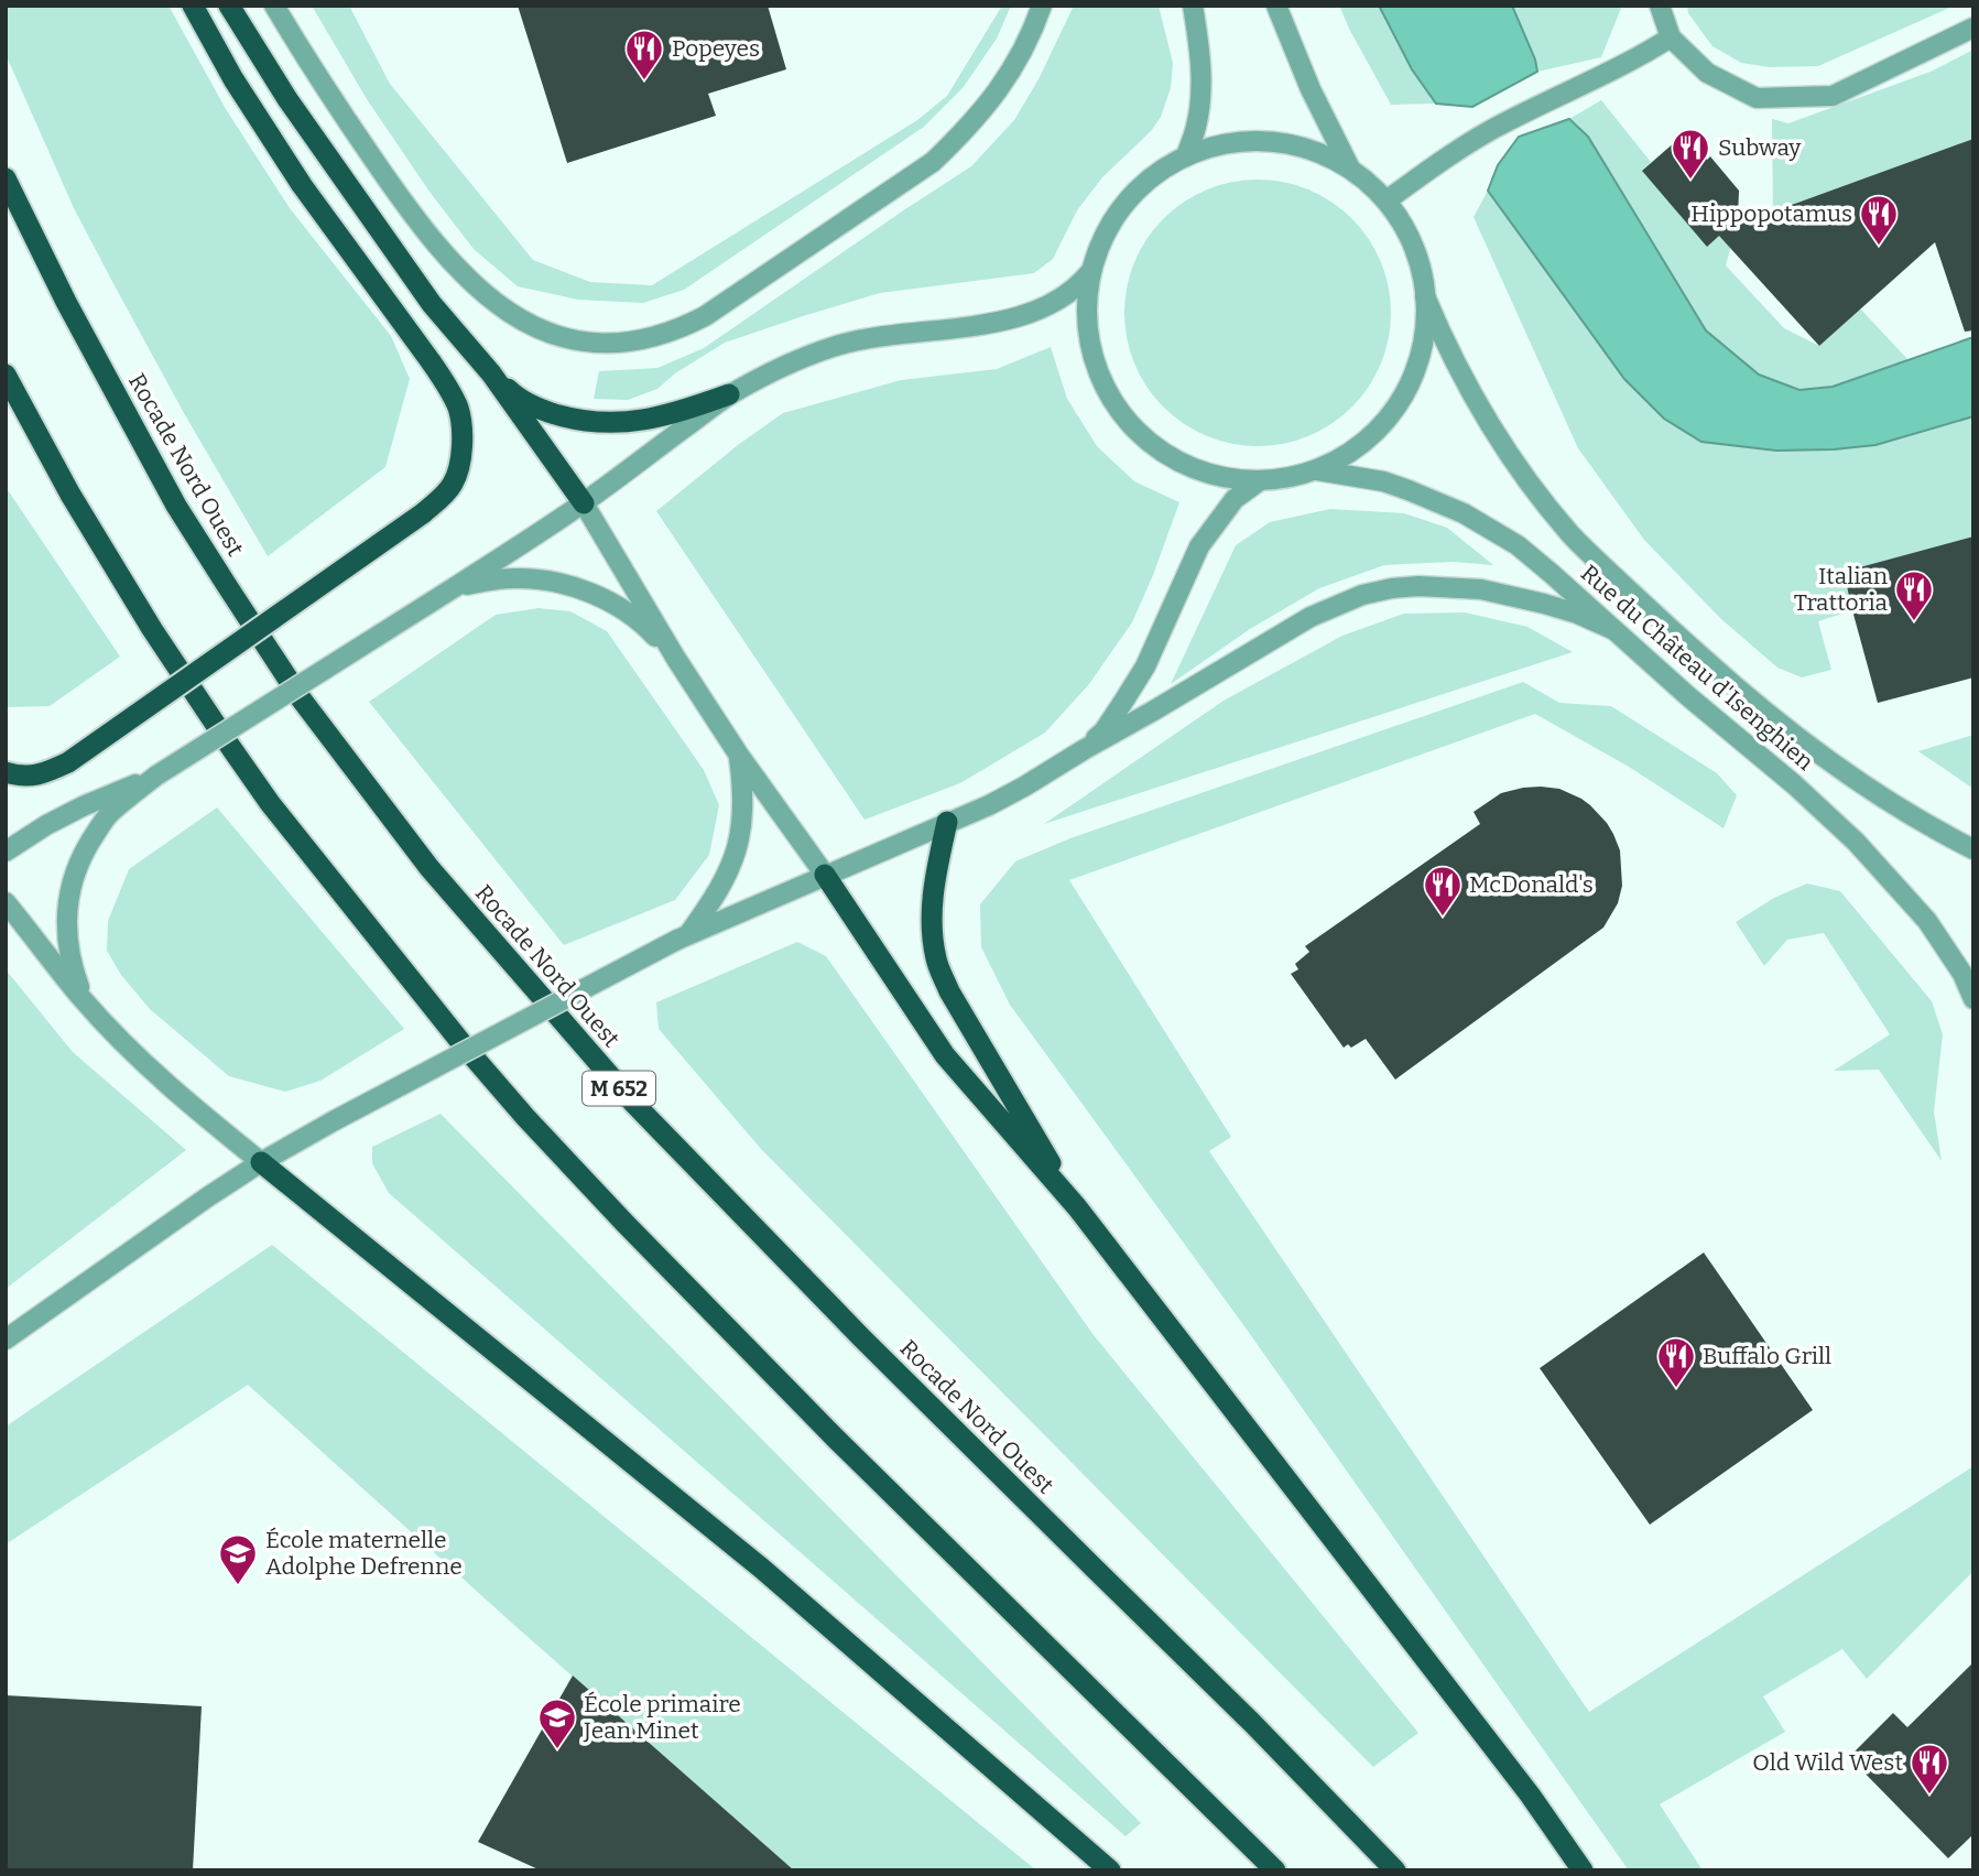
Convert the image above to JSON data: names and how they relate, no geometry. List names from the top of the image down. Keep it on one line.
{"streets":{"highway":["Rocade Nord Ouest","M 652"],"street":["Rue du Château d'Isenghien"]},"places":{"restaurant":["Popeyes","Subway","Hippopotamus","Italian Trattoria","McDonald's","Buffalo Grill","Old Wild West"],"school or university":["École maternelle Adolphe Defrenne","École primaire Jean Minet"]}}
